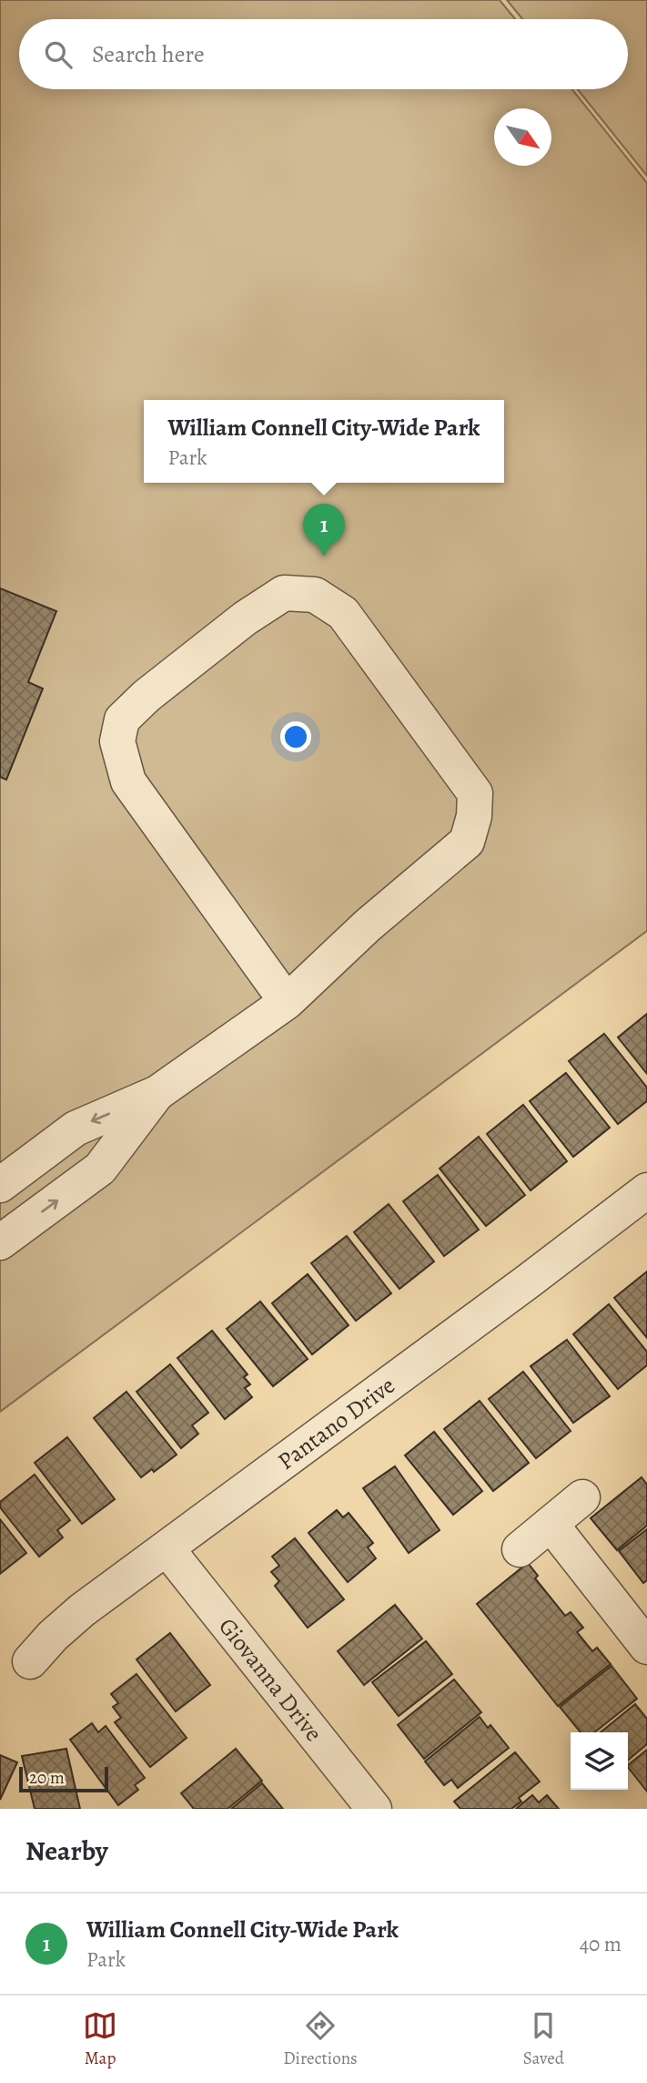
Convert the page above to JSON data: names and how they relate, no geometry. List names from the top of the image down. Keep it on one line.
{"streets":{"street":["Pantano Drive","Giovanna Drive"]},"crossings":[["Pantano Drive","Giovanna Drive"]],"scale_bar":"20 m","north":"bottom right","page":{"search":"Search here","popup":["William Connell City-Wide Park","Park"],"pins":"1","scale":"20 m","heading":"Nearby","list":[{"mark":"1","name":"William Connell City-Wide Park","note":"Park","value":"40 m"}],"nav":["Map","Directions","Saved"]}}
